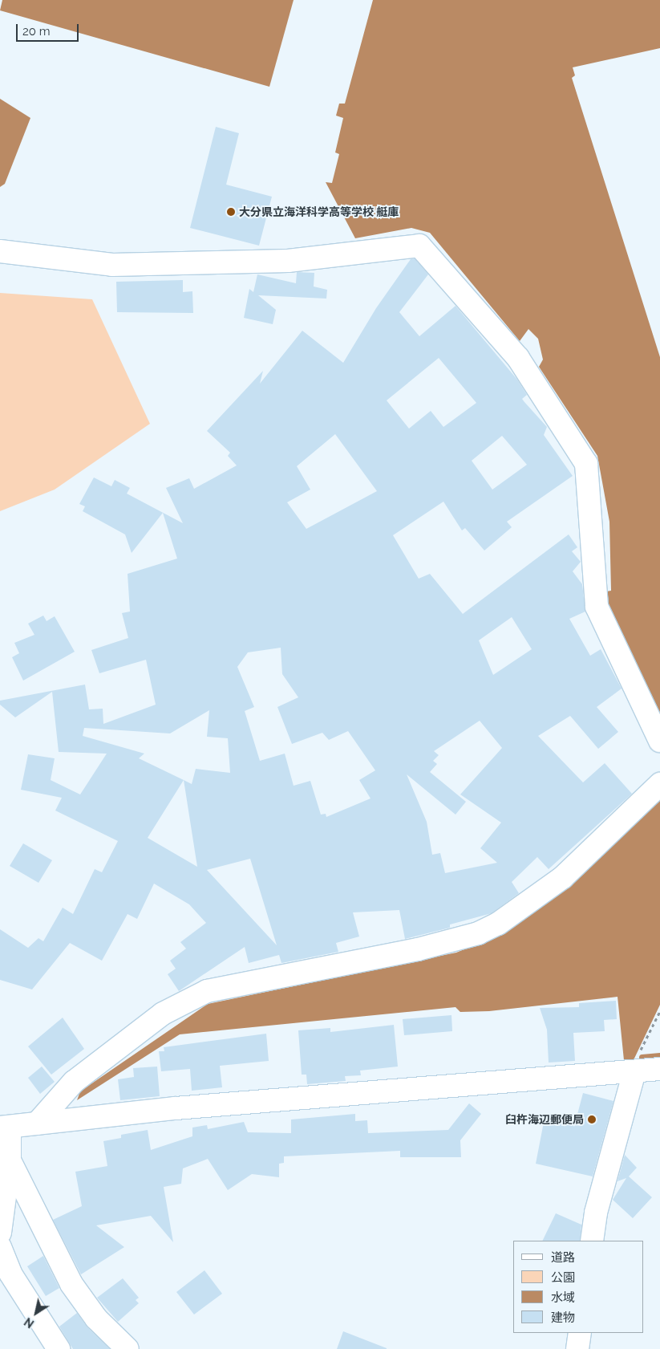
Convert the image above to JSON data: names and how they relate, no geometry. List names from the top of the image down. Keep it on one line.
{"places":["大分県立海洋科学高等学校 艇庫","臼杵海辺郵便局"],"legend":["道路","公園","水域","建物"],"scale_bar":"20 m","north":"bottom left"}
